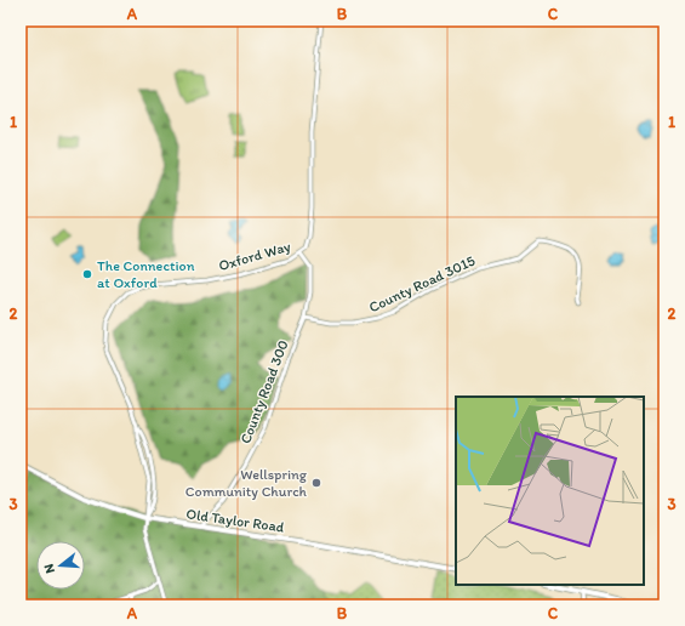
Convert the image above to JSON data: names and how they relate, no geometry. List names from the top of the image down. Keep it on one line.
{"streets":{"street":["Oxford Way","County Road 3015","County Road 300","Old Taylor Road"]},"crossings":[["Oxford Way","County Road 300"],["Oxford Way","Old Taylor Road"],["County Road 3015","County Road 300"],["County Road 300","Old Taylor Road"]],"places":["The Connection at Oxford","Wellspring Community Church"],"north":"left","grid":{"columns":["A","B","C"],"rows":["1","2","3"]}}
